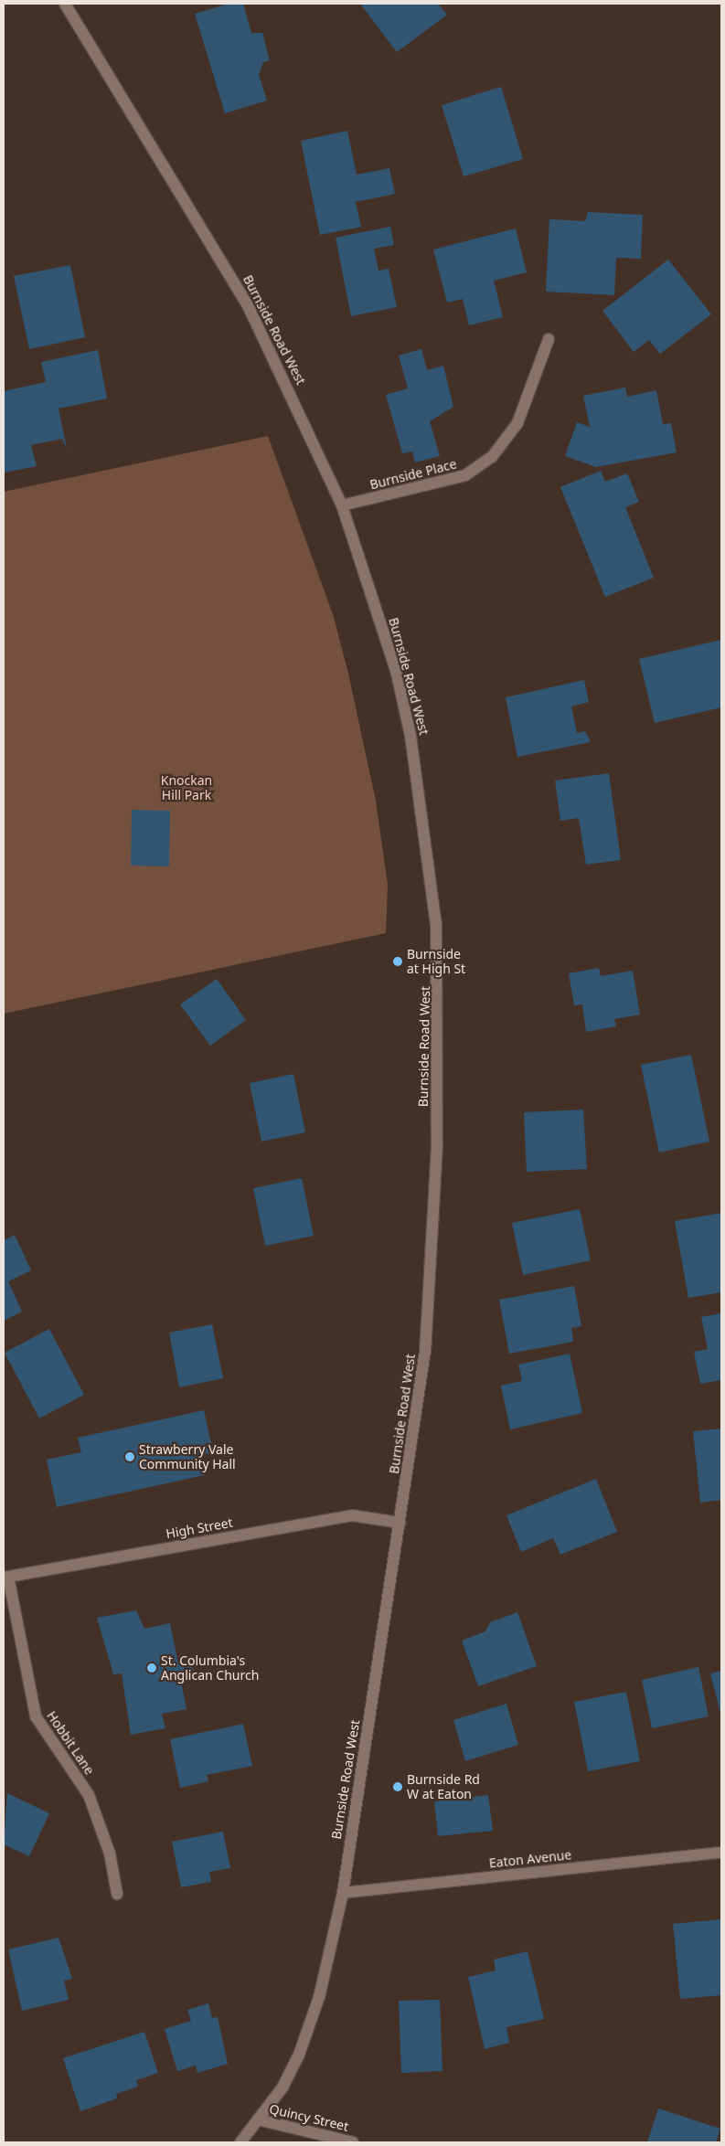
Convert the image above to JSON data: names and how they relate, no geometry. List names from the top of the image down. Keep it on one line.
{"streets":{"street":["Burnside Road West","Burnside Place","High Street","Hobbit Lane","Eaton Avenue","Quincy Street"]},"crossings":[["Burnside Road West","Burnside Place"],["Burnside Road West","High Street"],["Burnside Road West","Eaton Avenue"],["Burnside Road West","Quincy Street"],["High Street","Hobbit Lane"]],"parks":["Knockan Hill Park"],"places":["Burnside at High St","Strawberry Vale Community Hall","St. Columbia's Anglican Church","Burnside Rd W at Eaton"]}
